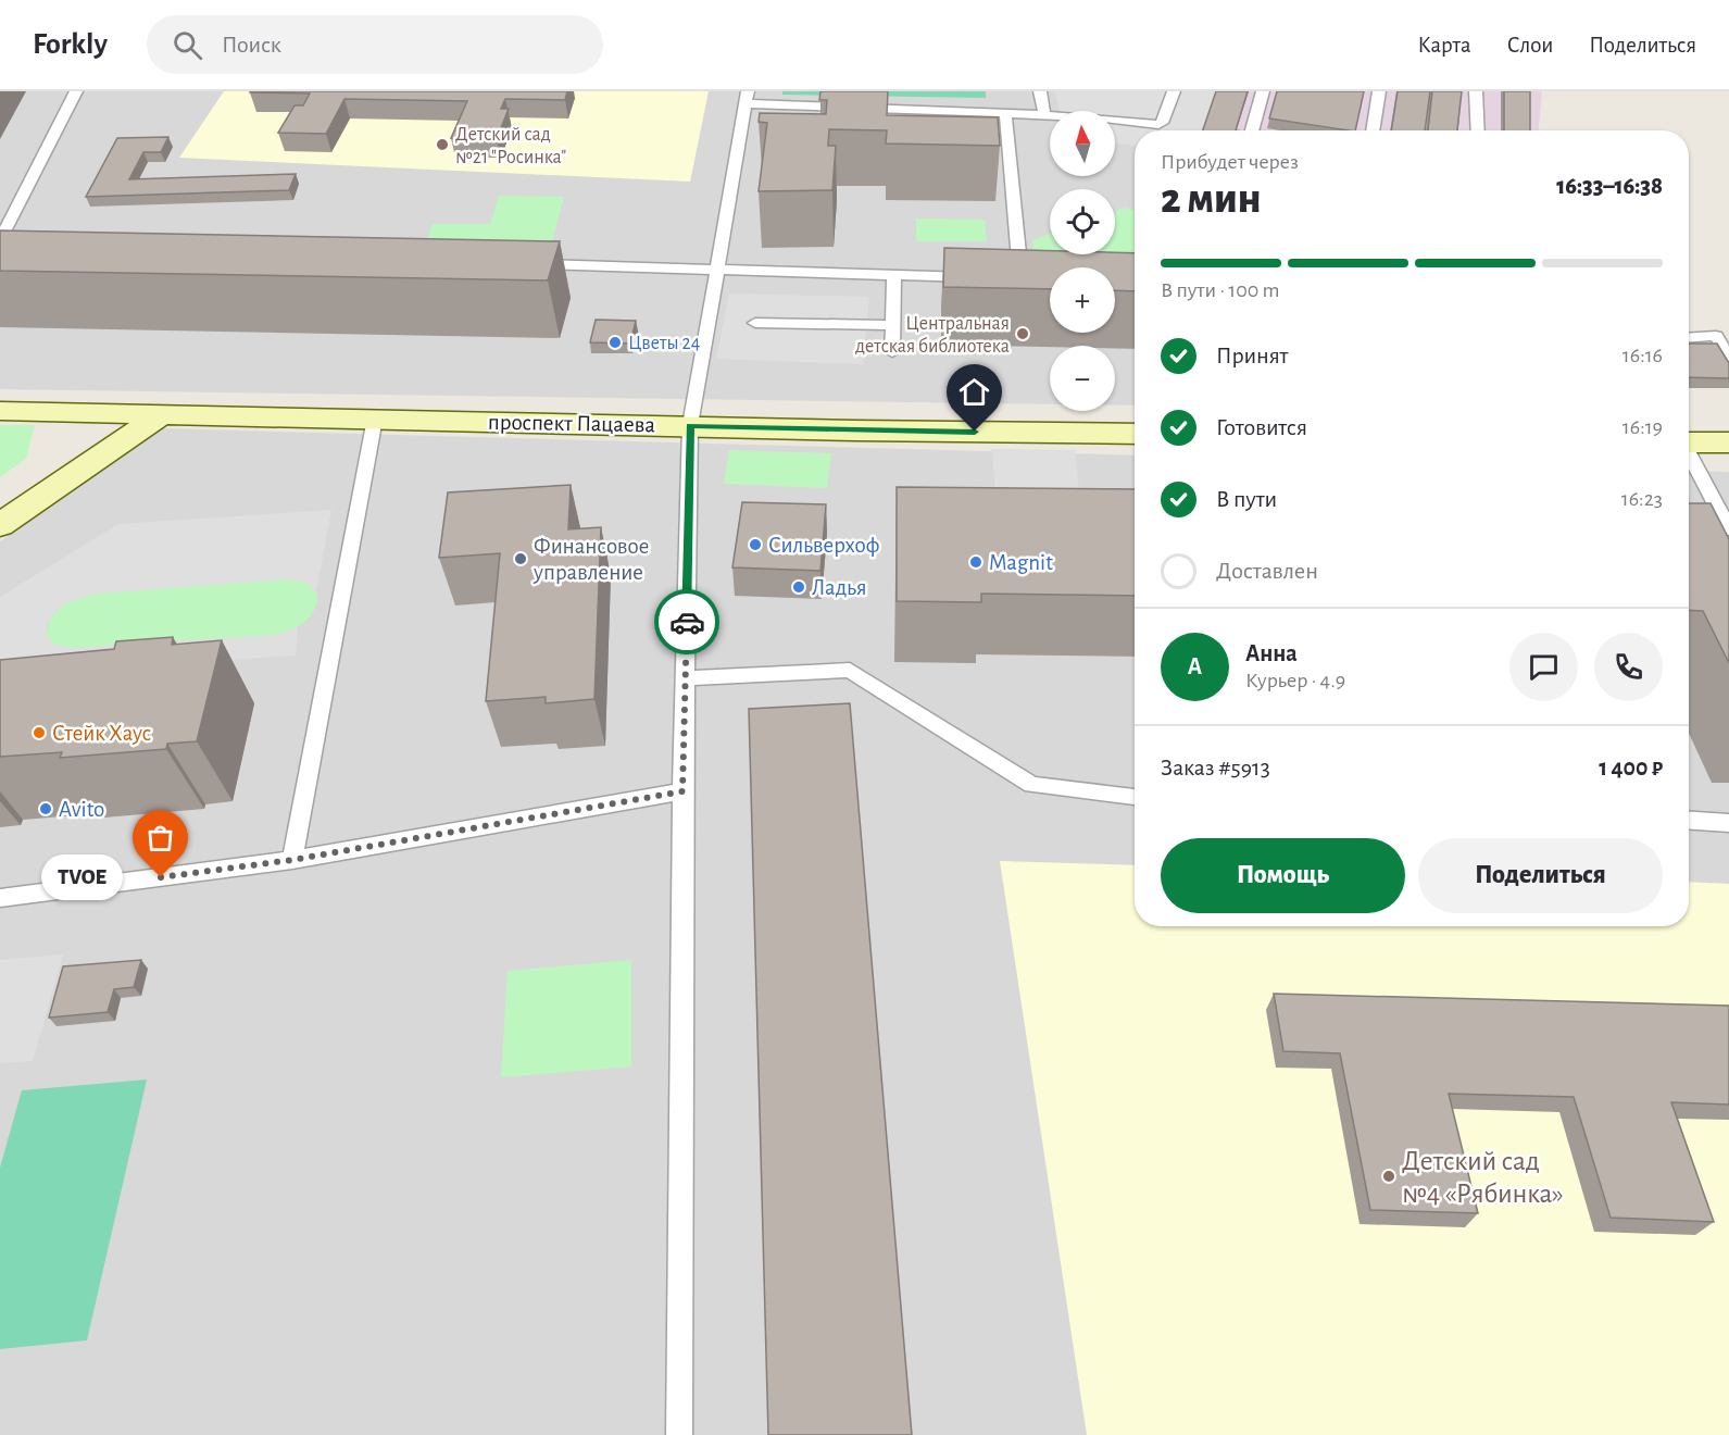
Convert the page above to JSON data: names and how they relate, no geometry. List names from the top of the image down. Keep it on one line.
{"streets":{"main road":["проспект Пацаева"]},"places":["Детский сад №21 \"Росинка\"","Центральная детская библиотека","Цветы 24","Сильверхоф","Финансовое управление","Magnit","Ладья","Стейк Хаус","Avito","TVOE","Детский сад №4 «Рябинка»"],"north":"top","page":{"header":"Forkly","search":"Поиск","nav":["Карта","Слои","Поделиться"],"map_buttons":["+","−"],"heading":["2 мин","Прибудет через","16:33–16:38"],"panel":["Анна","Курьер · 4.9","Заказ #5913","1 400 ₽"],"bar":"В пути · 100 m","list":[["Принят","16:16"],["Готовится","16:19"],["В пути","16:23"],"Доставлен"],"round":"А","buttons":["Помощь","Поделиться"],"bubble":"TVOE"}}
